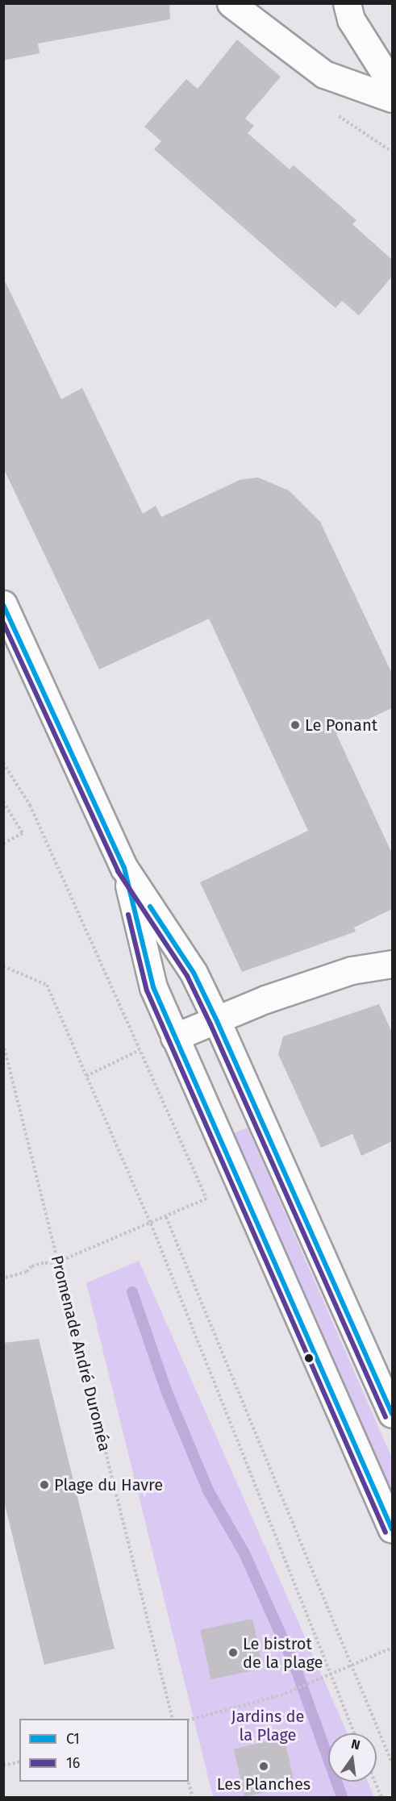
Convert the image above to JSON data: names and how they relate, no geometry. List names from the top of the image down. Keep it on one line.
{"streets":{"path":["Promenade André Duroméa"]},"parks":["Jardins de la Plage"],"places":["Le Ponant","Plage du Havre","Le bistrot de la plage","Les Planches"],"lines":["transit line C1","transit line 16"],"legend":["C1","16"],"north":"top"}
